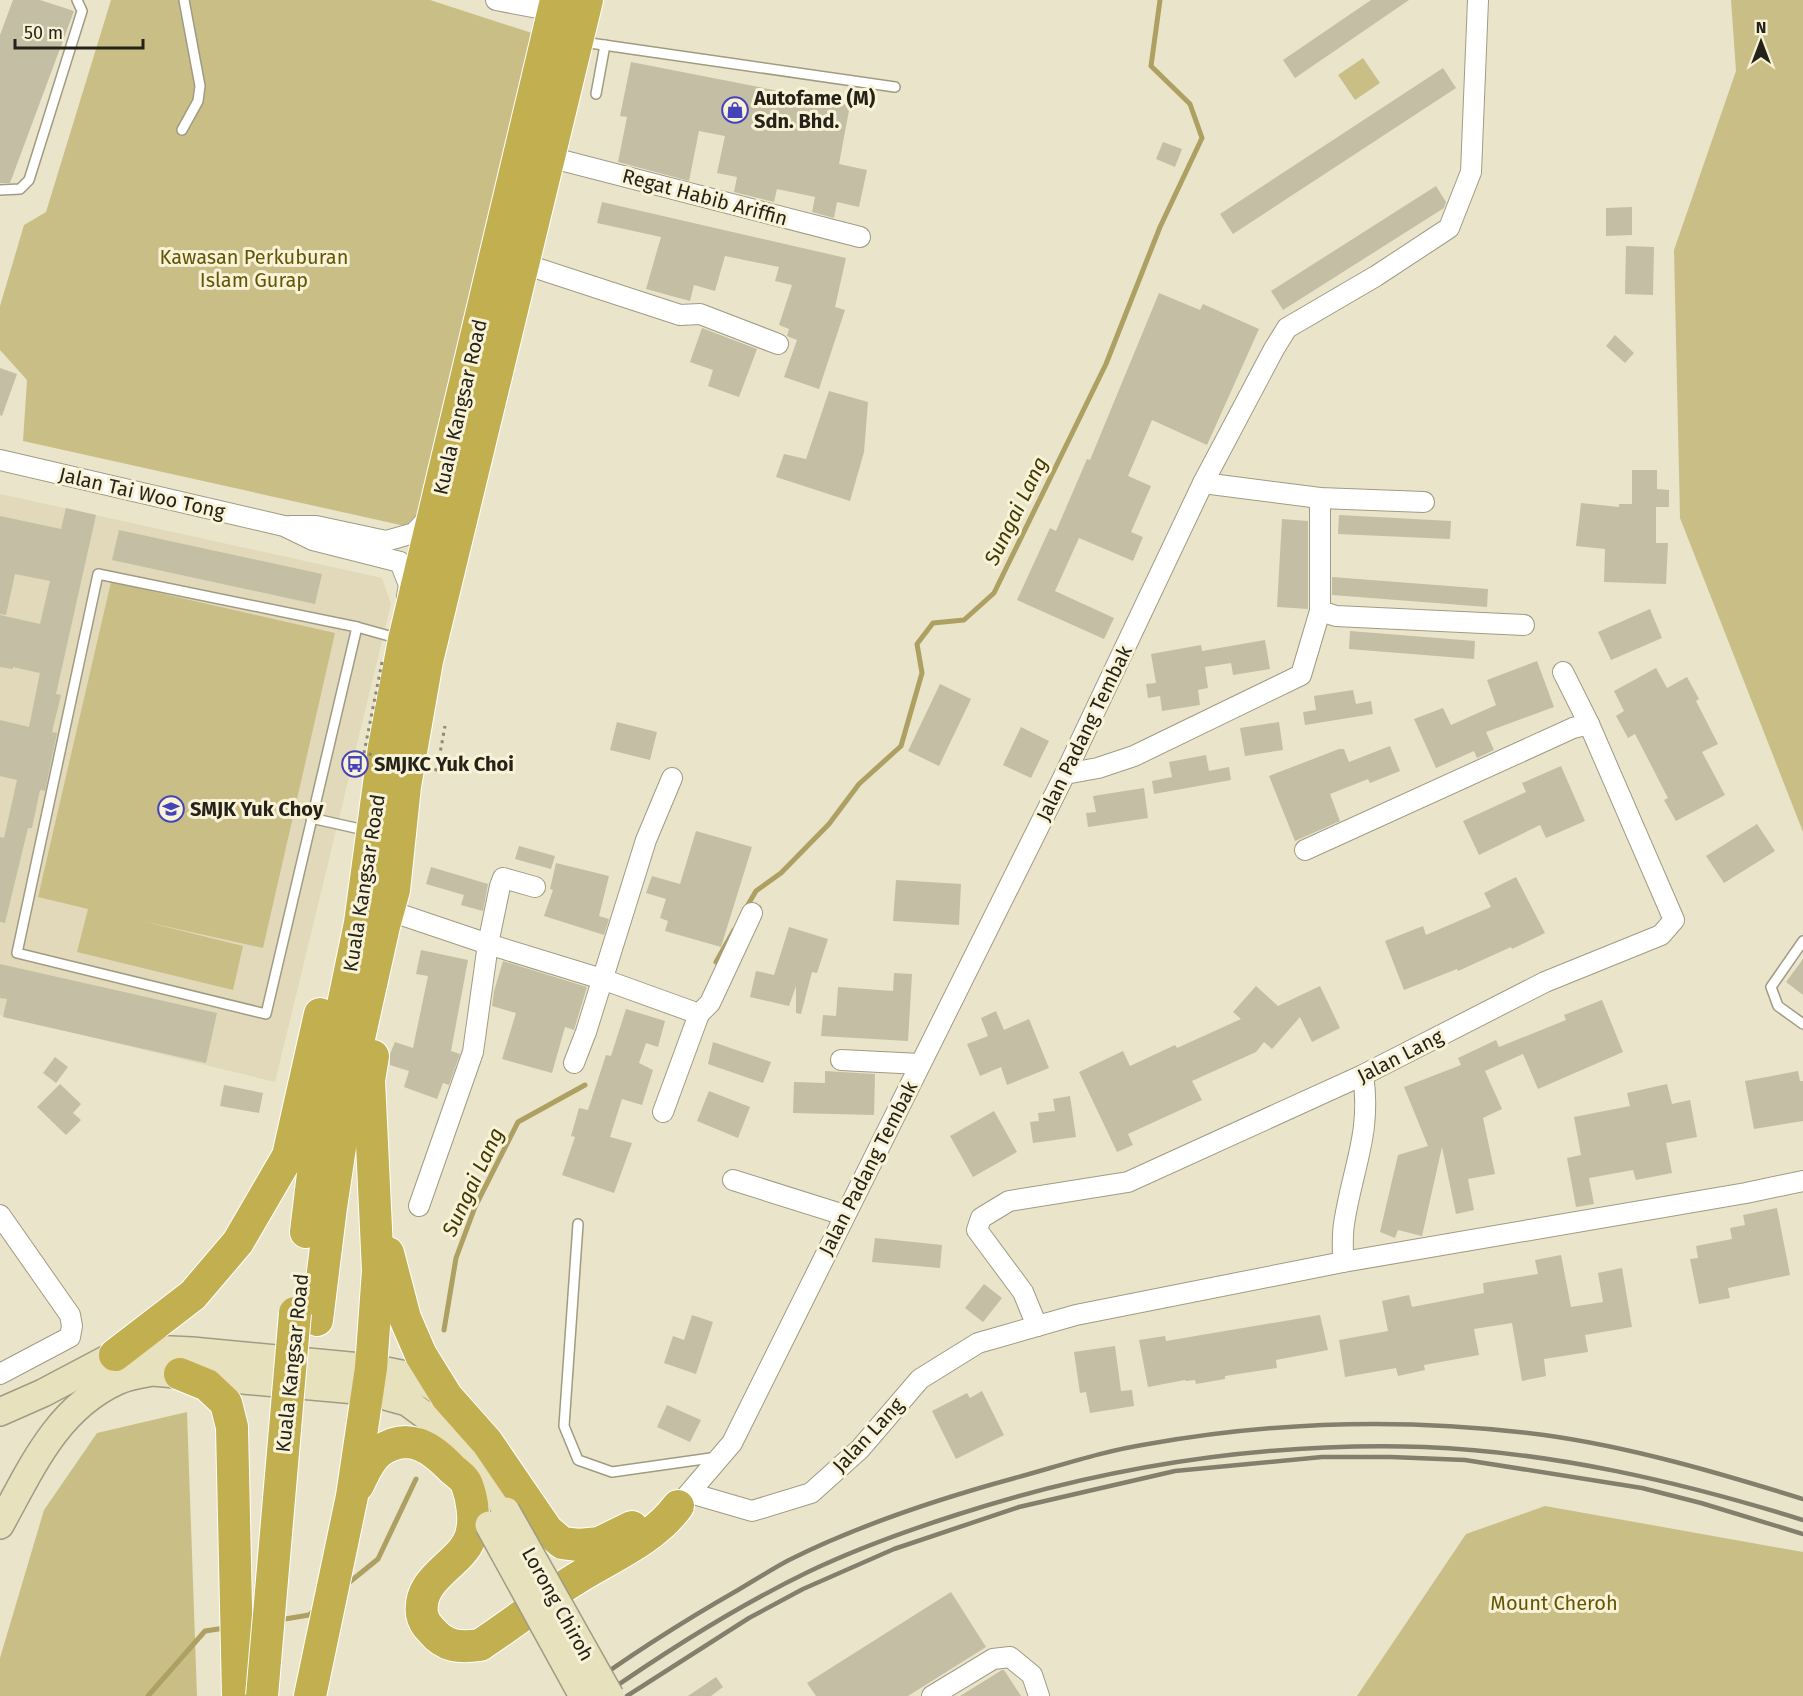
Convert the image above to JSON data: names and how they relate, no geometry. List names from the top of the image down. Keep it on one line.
{"streets":{"highway":["Kuala Kangsar Road"],"main road":["Lorong Chiroh"],"street":["Regat Habib Ariffin","Jalan Tai Woo Tong","Jalan Padang Tembak","Jalan Lang"]},"crossings":[["Regat Habib Ariffin","Kuala Kangsar Road"],["Kuala Kangsar Road","Jalan Tai Woo Tong"],["Jalan Padang Tembak","Jalan Lang"]],"water":["Sungai Lang"],"parks":["Kawasan Perkuburan Islam Gurap","Mount Cheroh"],"places":{"shop":["Autofame (M) Sdn. Bhd."],"bus stop":["SMJKC Yuk Choi"],"school or university":["SMJK Yuk Choy"]},"scale_bar":"50 m","north":"top"}
